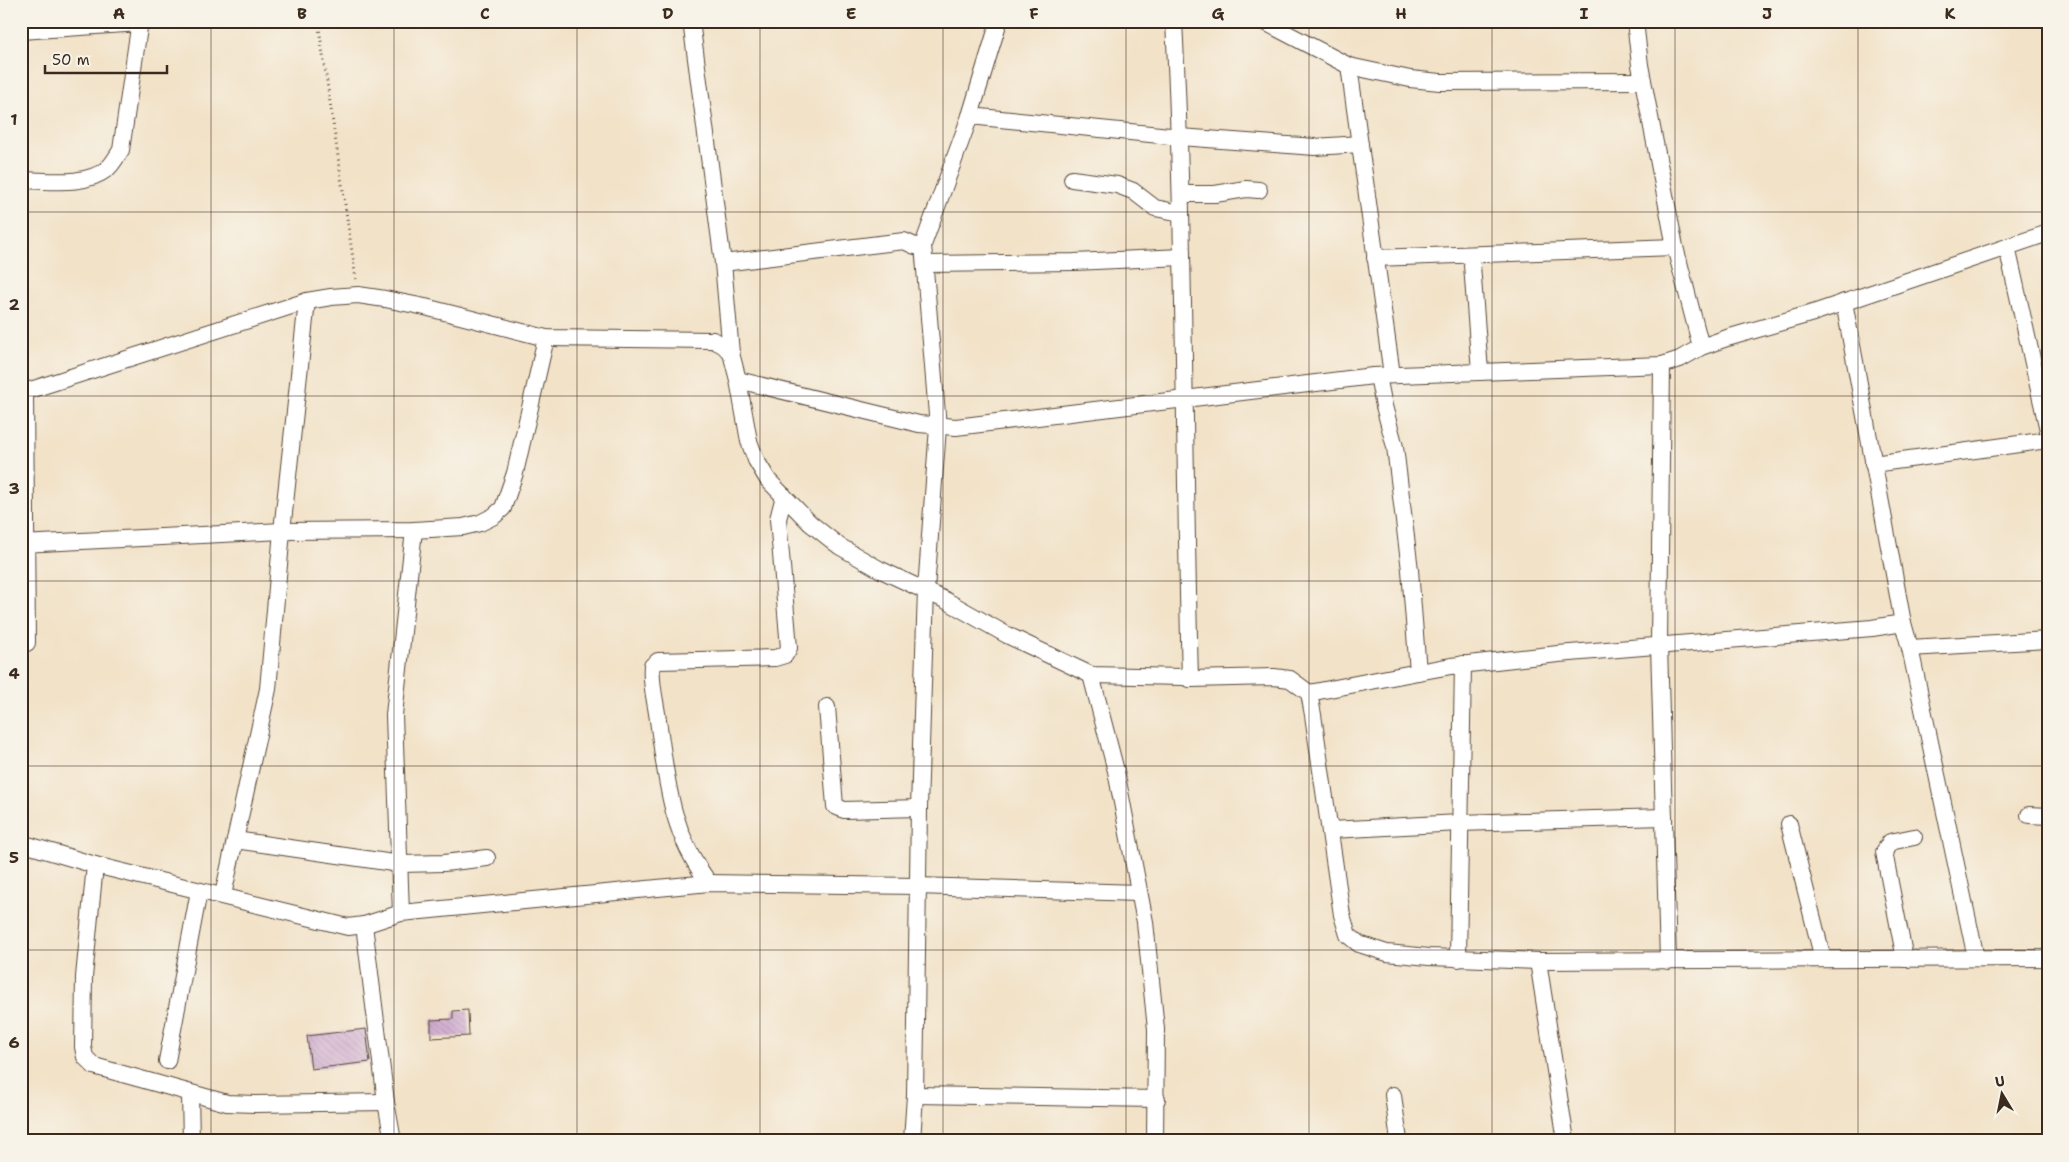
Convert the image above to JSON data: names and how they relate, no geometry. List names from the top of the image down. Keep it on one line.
{"scale_bar":"50 m","north":"top","grid":{"columns":["A","B","C","D","E","F","G","H","I","J","K"],"rows":["1","2","3","4","5","6"]}}
